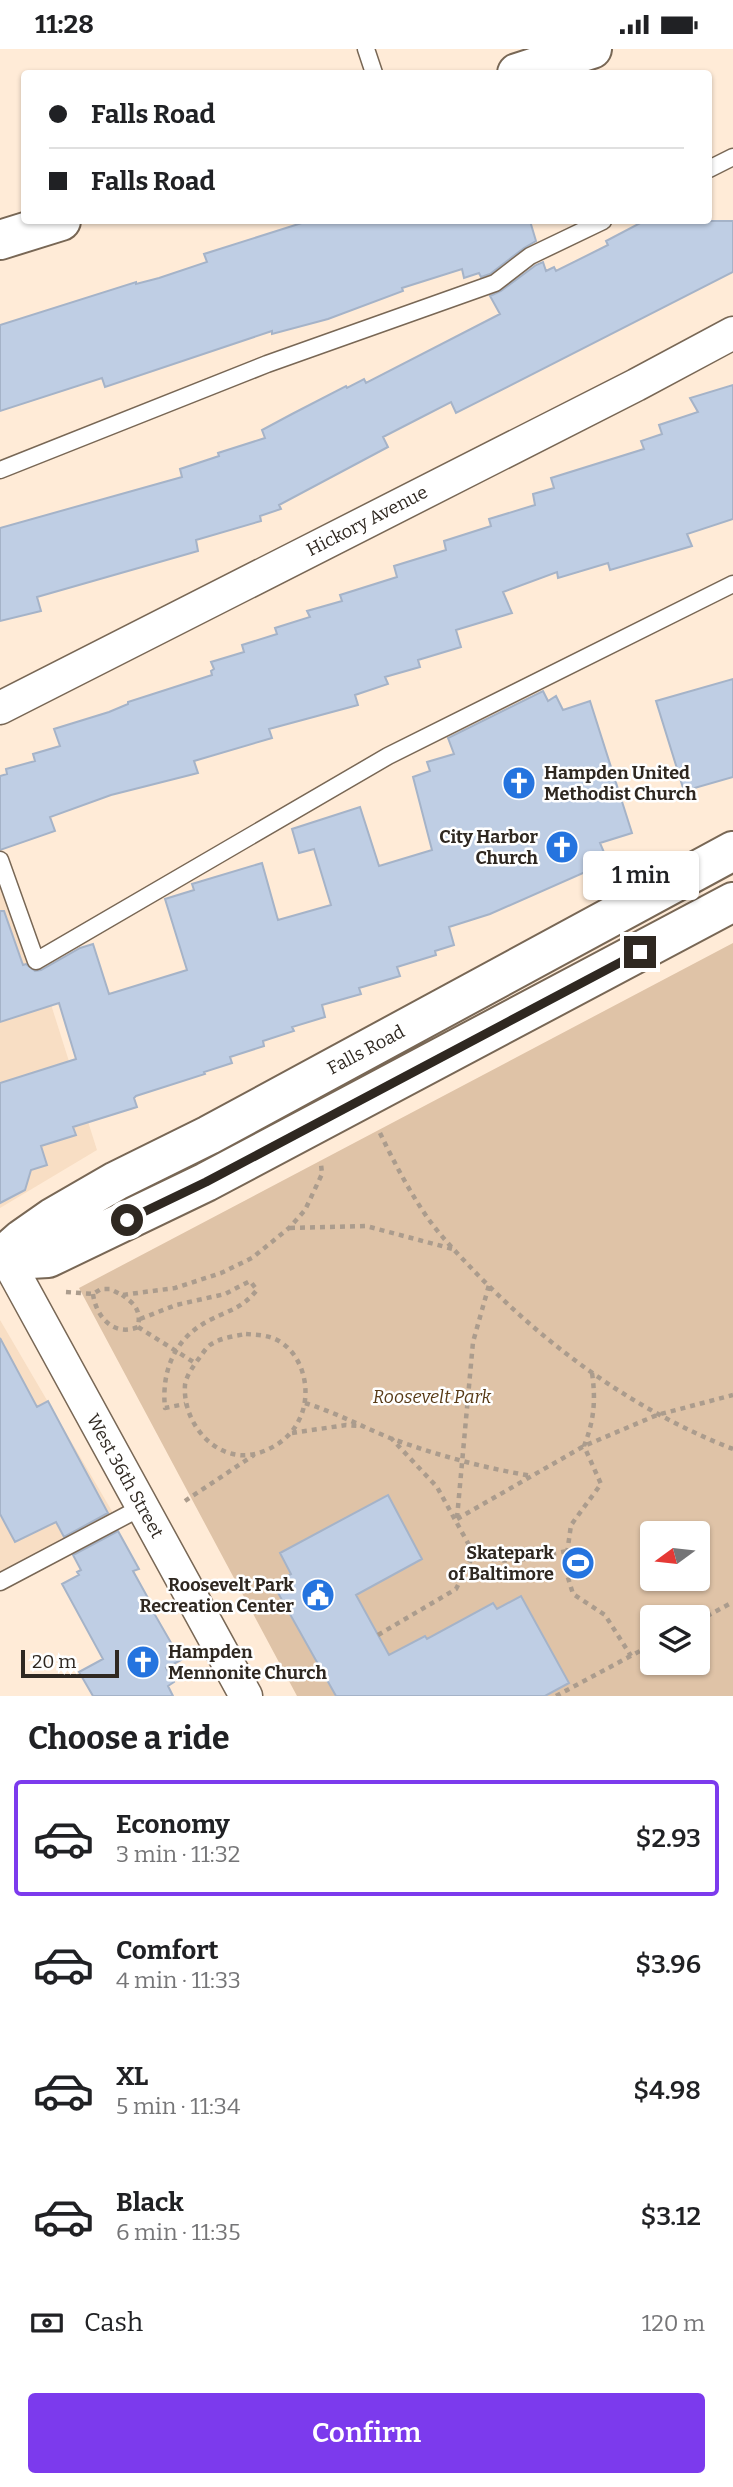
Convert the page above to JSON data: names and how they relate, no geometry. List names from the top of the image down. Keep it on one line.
{"streets":{"main road":["Falls Road"],"street":["Hickory Avenue","West 36th Street"]},"crossings":[["Falls Road","West 36th Street"]],"parks":["Roosevelt Park"],"places":{"church":["Hampden United Methodist Church","City Harbor Church","Hampden Mennonite Church"],"sports":["Skatepark of Baltimore"],"public building":["Roosevelt Park Recreation Center"]},"scale_bar":"20 m","north":"left","page":{"status":"11:28","banner":["Falls Road","Falls Road"],"bubble":"1 min","scale":"20 m","heading":"Choose a ride","list":[{"name":"Economy","note":"3 min · 11:32","value":"$2.93"},{"name":"Comfort","note":"4 min · 11:33","value":"$3.96"},{"name":"XL","note":"5 min · 11:34","value":"$4.98"},{"name":"Black","note":"6 min · 11:35","value":"$3.12"}],"pay":["Cash","120 m"],"buttons":"Confirm"}}
